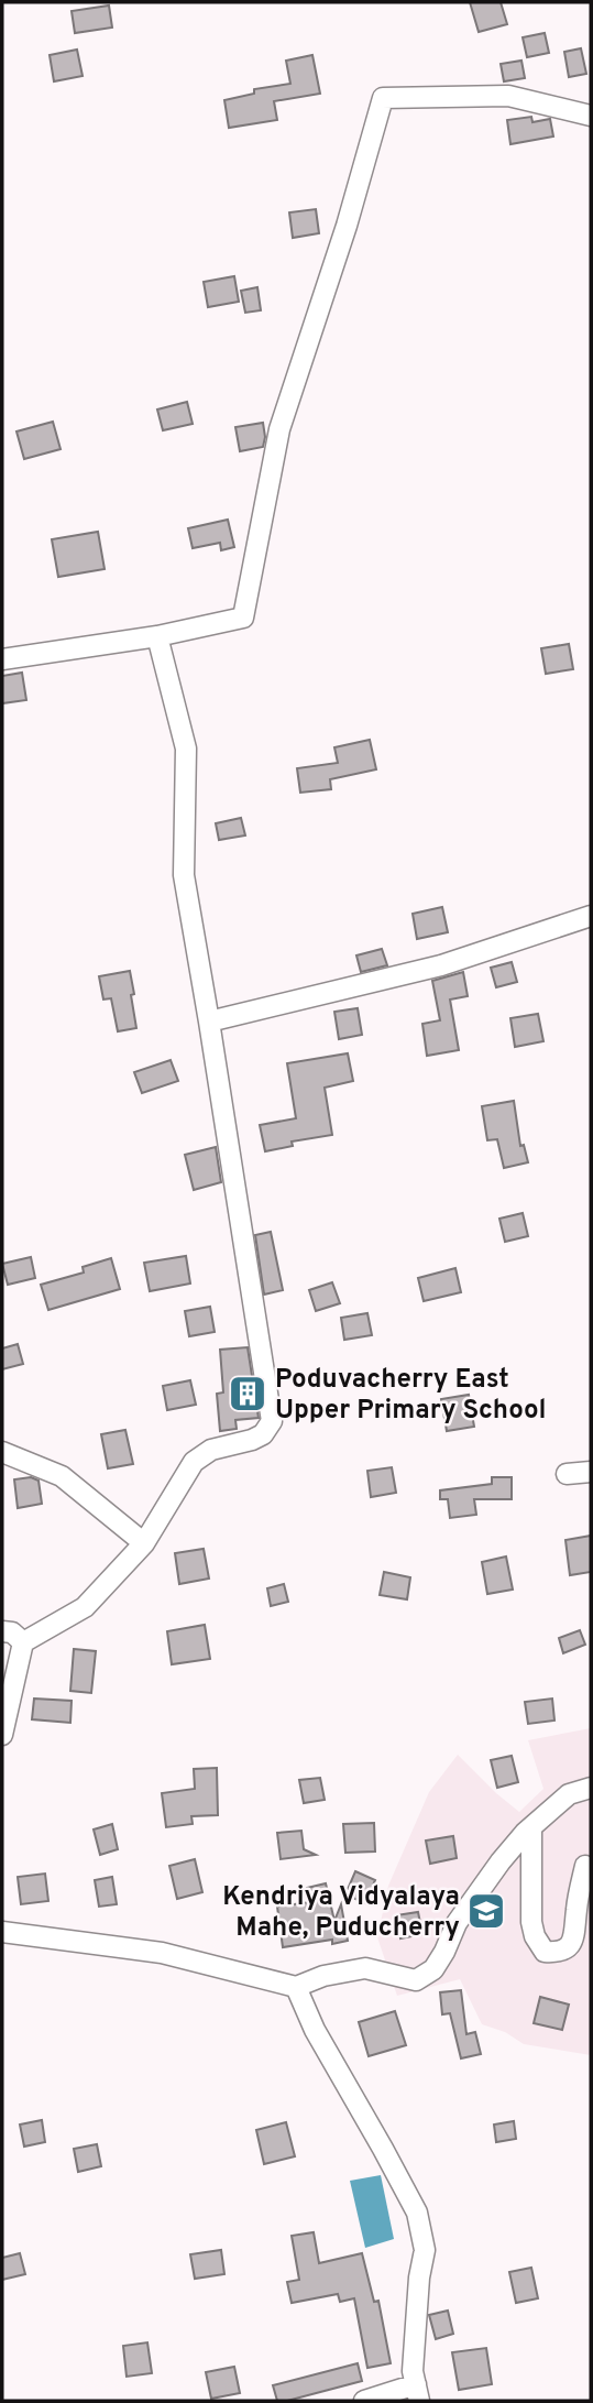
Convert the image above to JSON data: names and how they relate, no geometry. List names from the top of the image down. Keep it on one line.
{"places":{"building":["Poduvacherry East Upper Primary School"],"school or university":["Kendriya Vidyalaya Mahe, Puducherry"]}}
